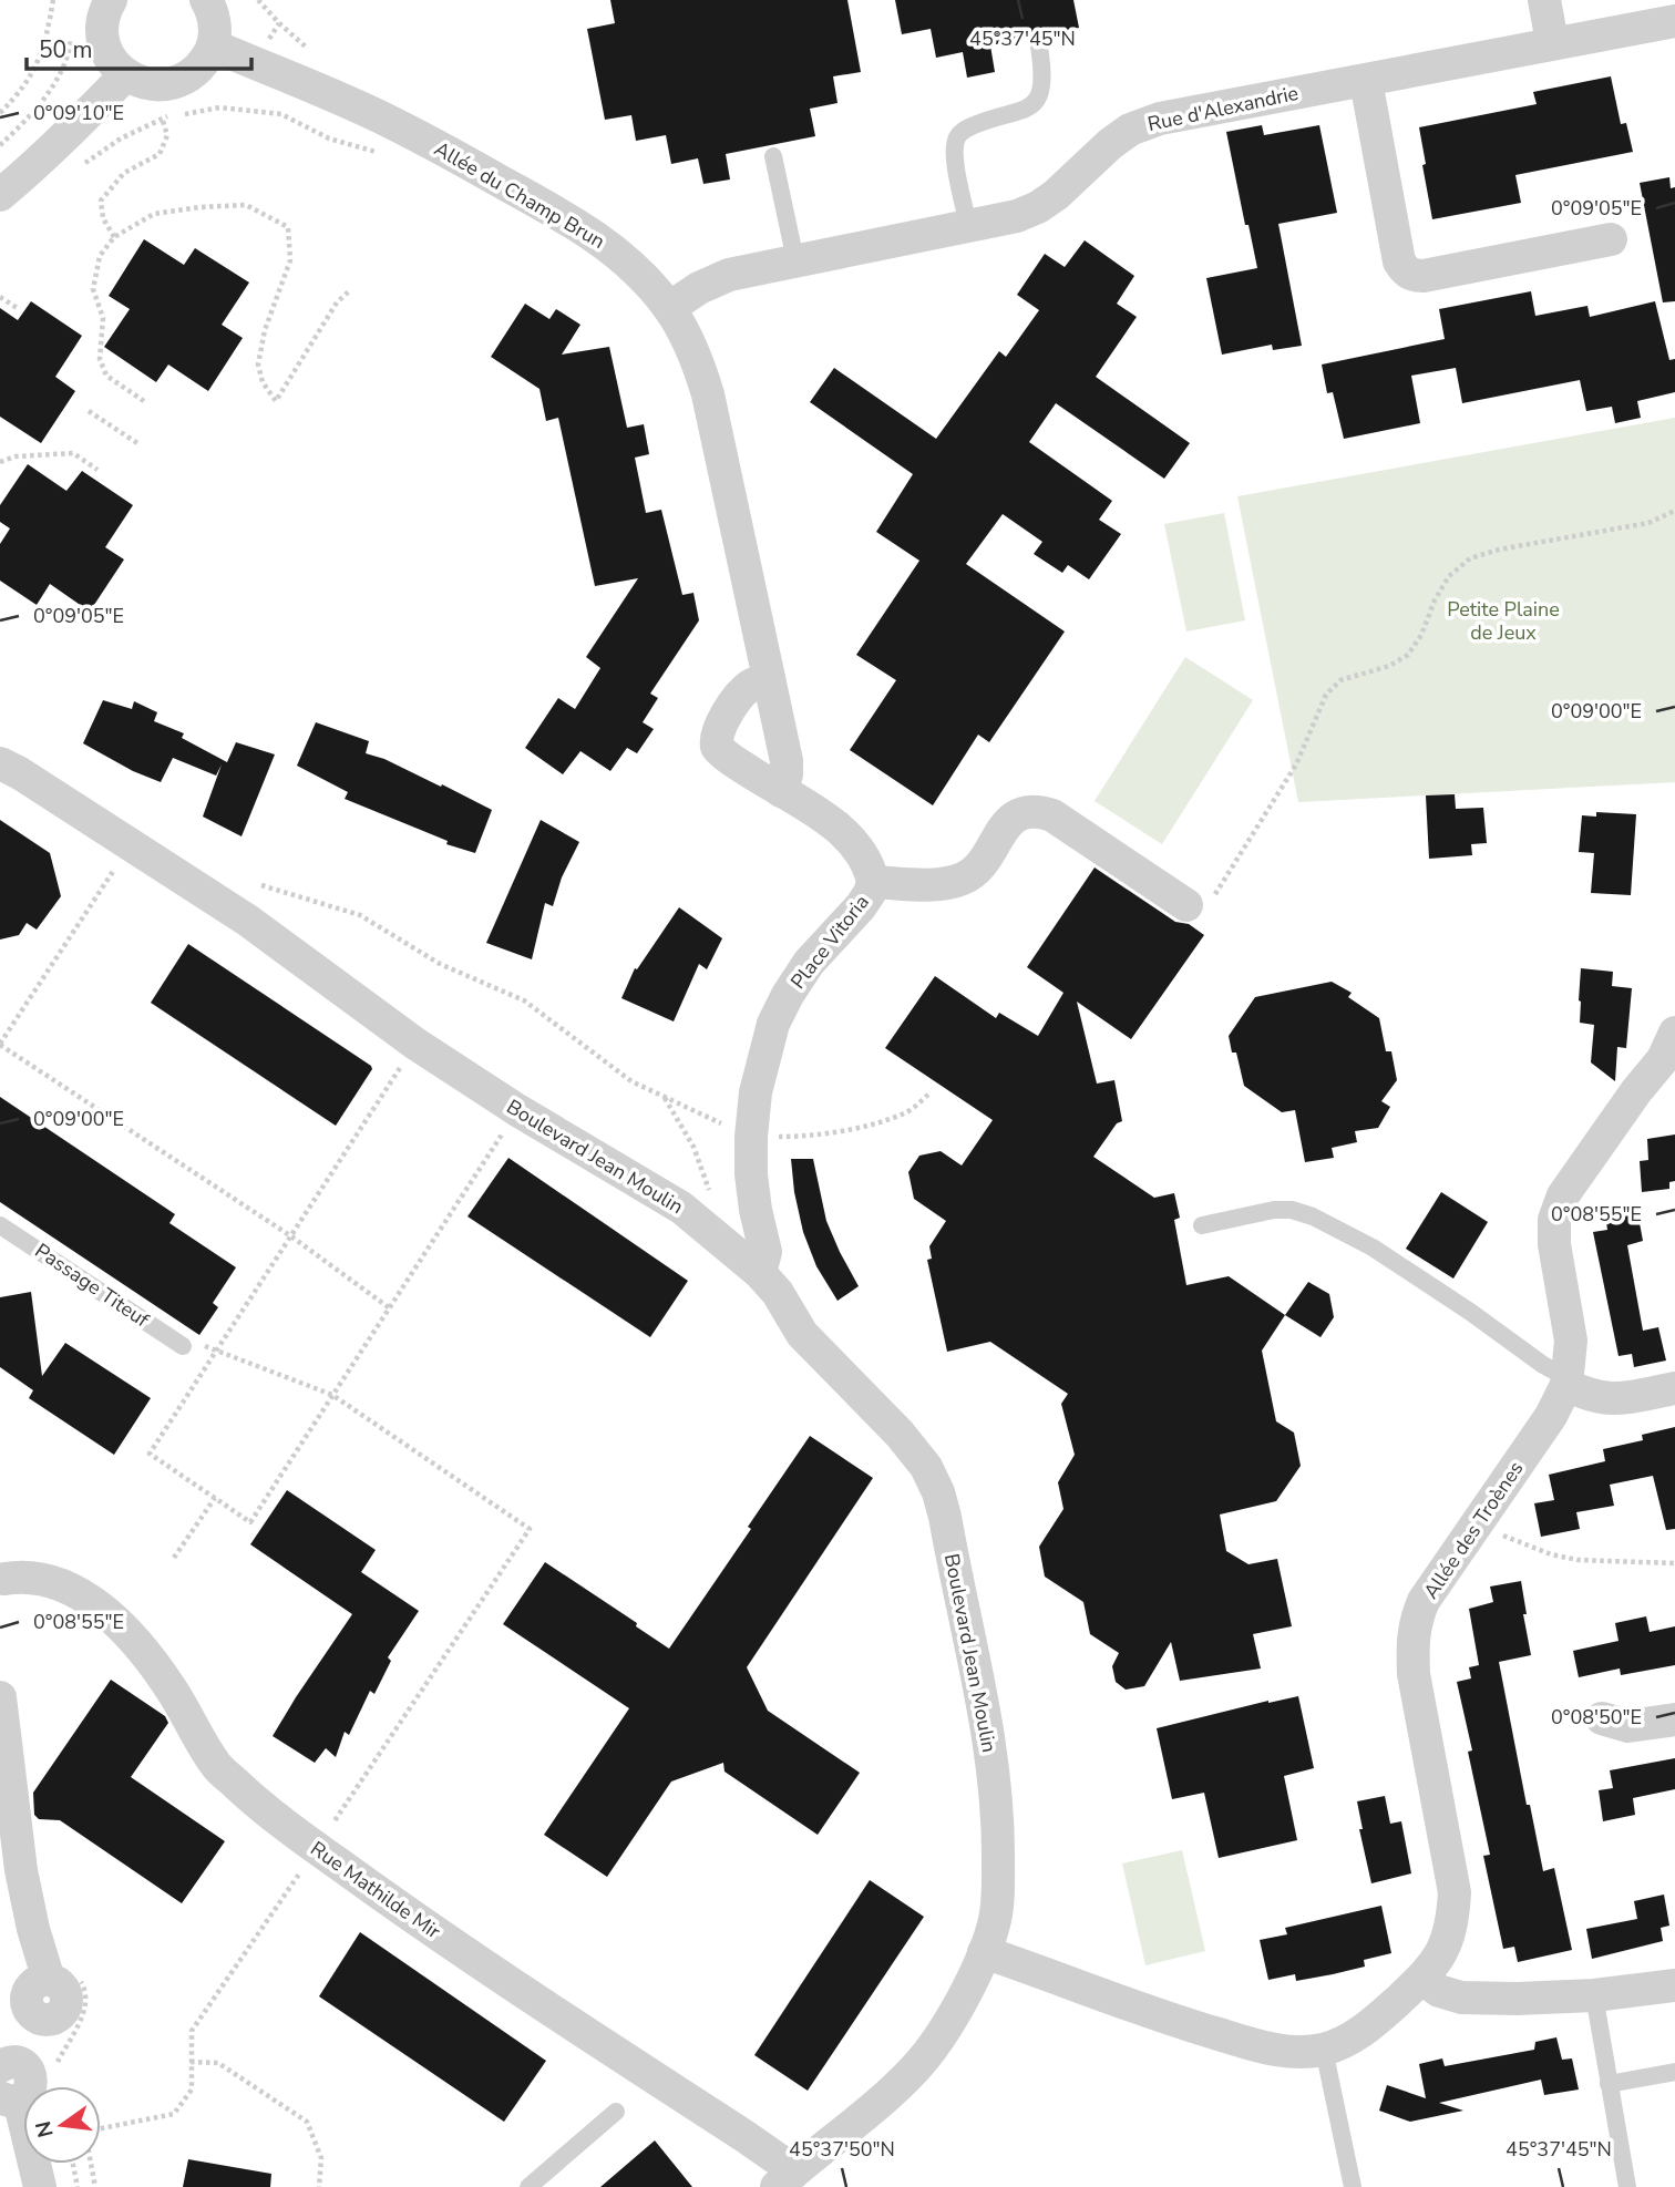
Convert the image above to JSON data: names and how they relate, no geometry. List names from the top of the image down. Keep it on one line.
{"streets":{"street":["Rue d'Alexandrie","Allée du Champ Brun","Place Vitoria","Boulevard Jean Moulin","Allée des Troènes","Rue Mathilde Mir"],"lane":["Passage Titeuf"]},"crossings":[["Rue d'Alexandrie","Allée du Champ Brun"],["Place Vitoria","Boulevard Jean Moulin"],["Boulevard Jean Moulin","Rue Mathilde Mir"]],"parks":["Petite Plaine de Jeux"],"scale_bar":"50 m","north":"left","coordinates":["45°37'45\"N","0°09'10\"E","0°09'05\"E","0°09'00\"E","0°08'55\"E","0°08'50\"E","45°37'50\"N"]}
